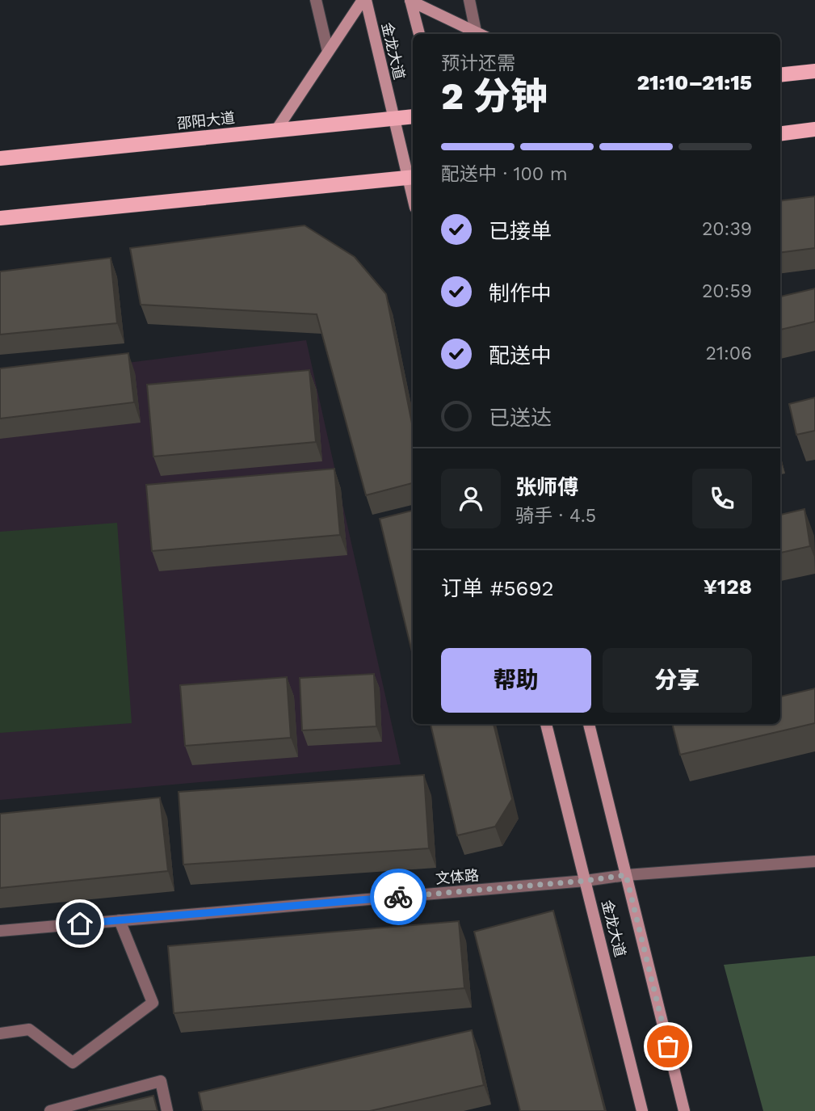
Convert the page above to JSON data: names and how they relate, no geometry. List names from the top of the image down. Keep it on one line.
{"streets":{"main road":["金龙大道","邵阳大道"],"street":["文体路"]},"crossings":[["金龙大道","邵阳大道"],["金龙大道","文体路"]],"page":{"heading":["2 分钟","预计还需","21:10–21:15"],"panel":["张师傅","骑手 · 4.5","订单 #5692","¥128"],"bar":"配送中 · 100 m","list":[["已接单","20:39"],["制作中","20:59"],["配送中","21:06"],"已送达"],"buttons":["帮助","分享"]}}
